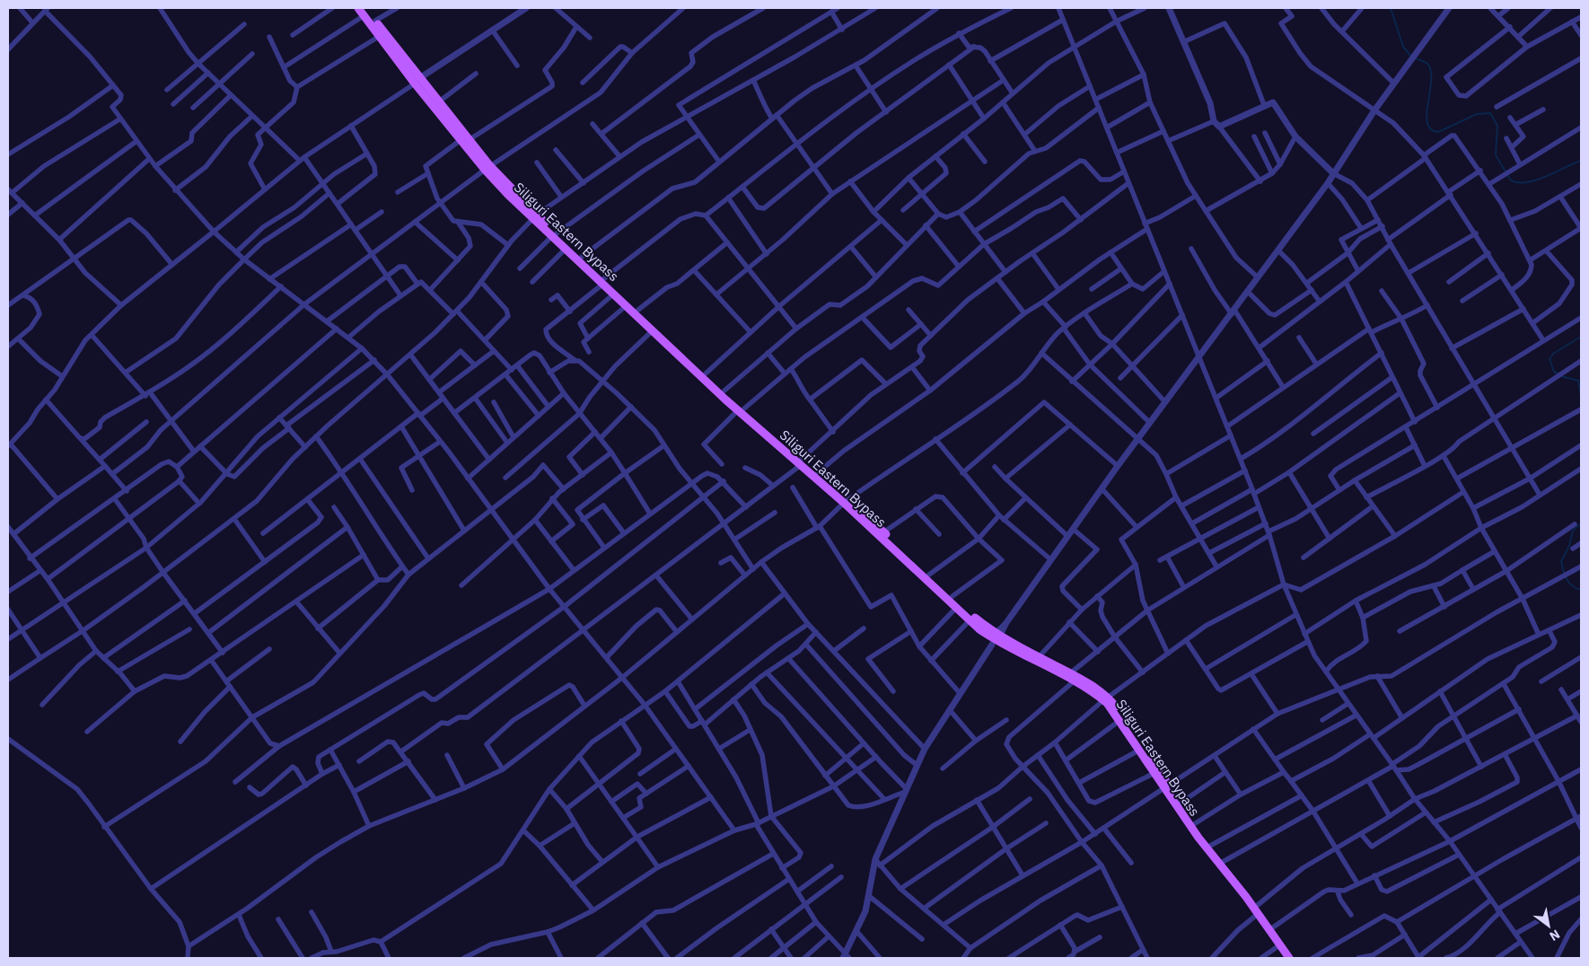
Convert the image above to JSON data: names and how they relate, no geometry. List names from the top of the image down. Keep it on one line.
{"streets":{"main road":["Siliguri Eastern Bypass"]},"north":"bottom right"}
